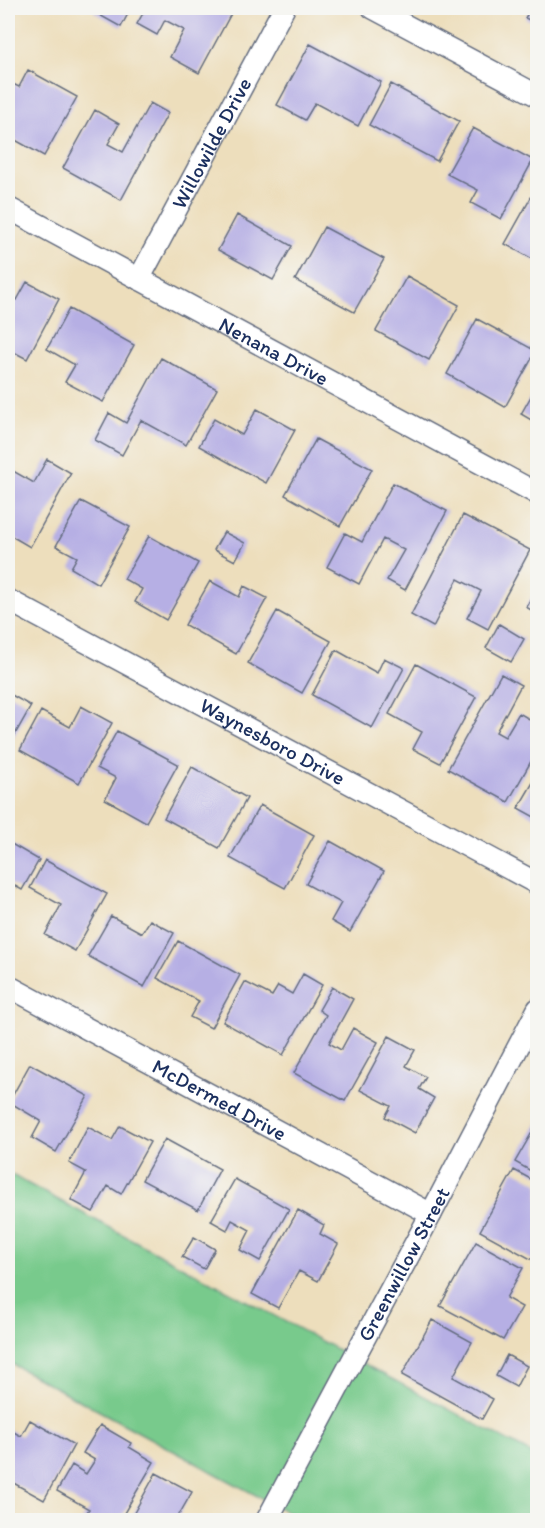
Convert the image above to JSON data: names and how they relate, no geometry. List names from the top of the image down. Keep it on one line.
{"streets":{"street":["Willowilde Drive","Nenana Drive","Waynesboro Drive","McDermed Drive","Greenwillow Street"]},"crossings":[["Willowilde Drive","Nenana Drive"],["McDermed Drive","Greenwillow Street"]]}
